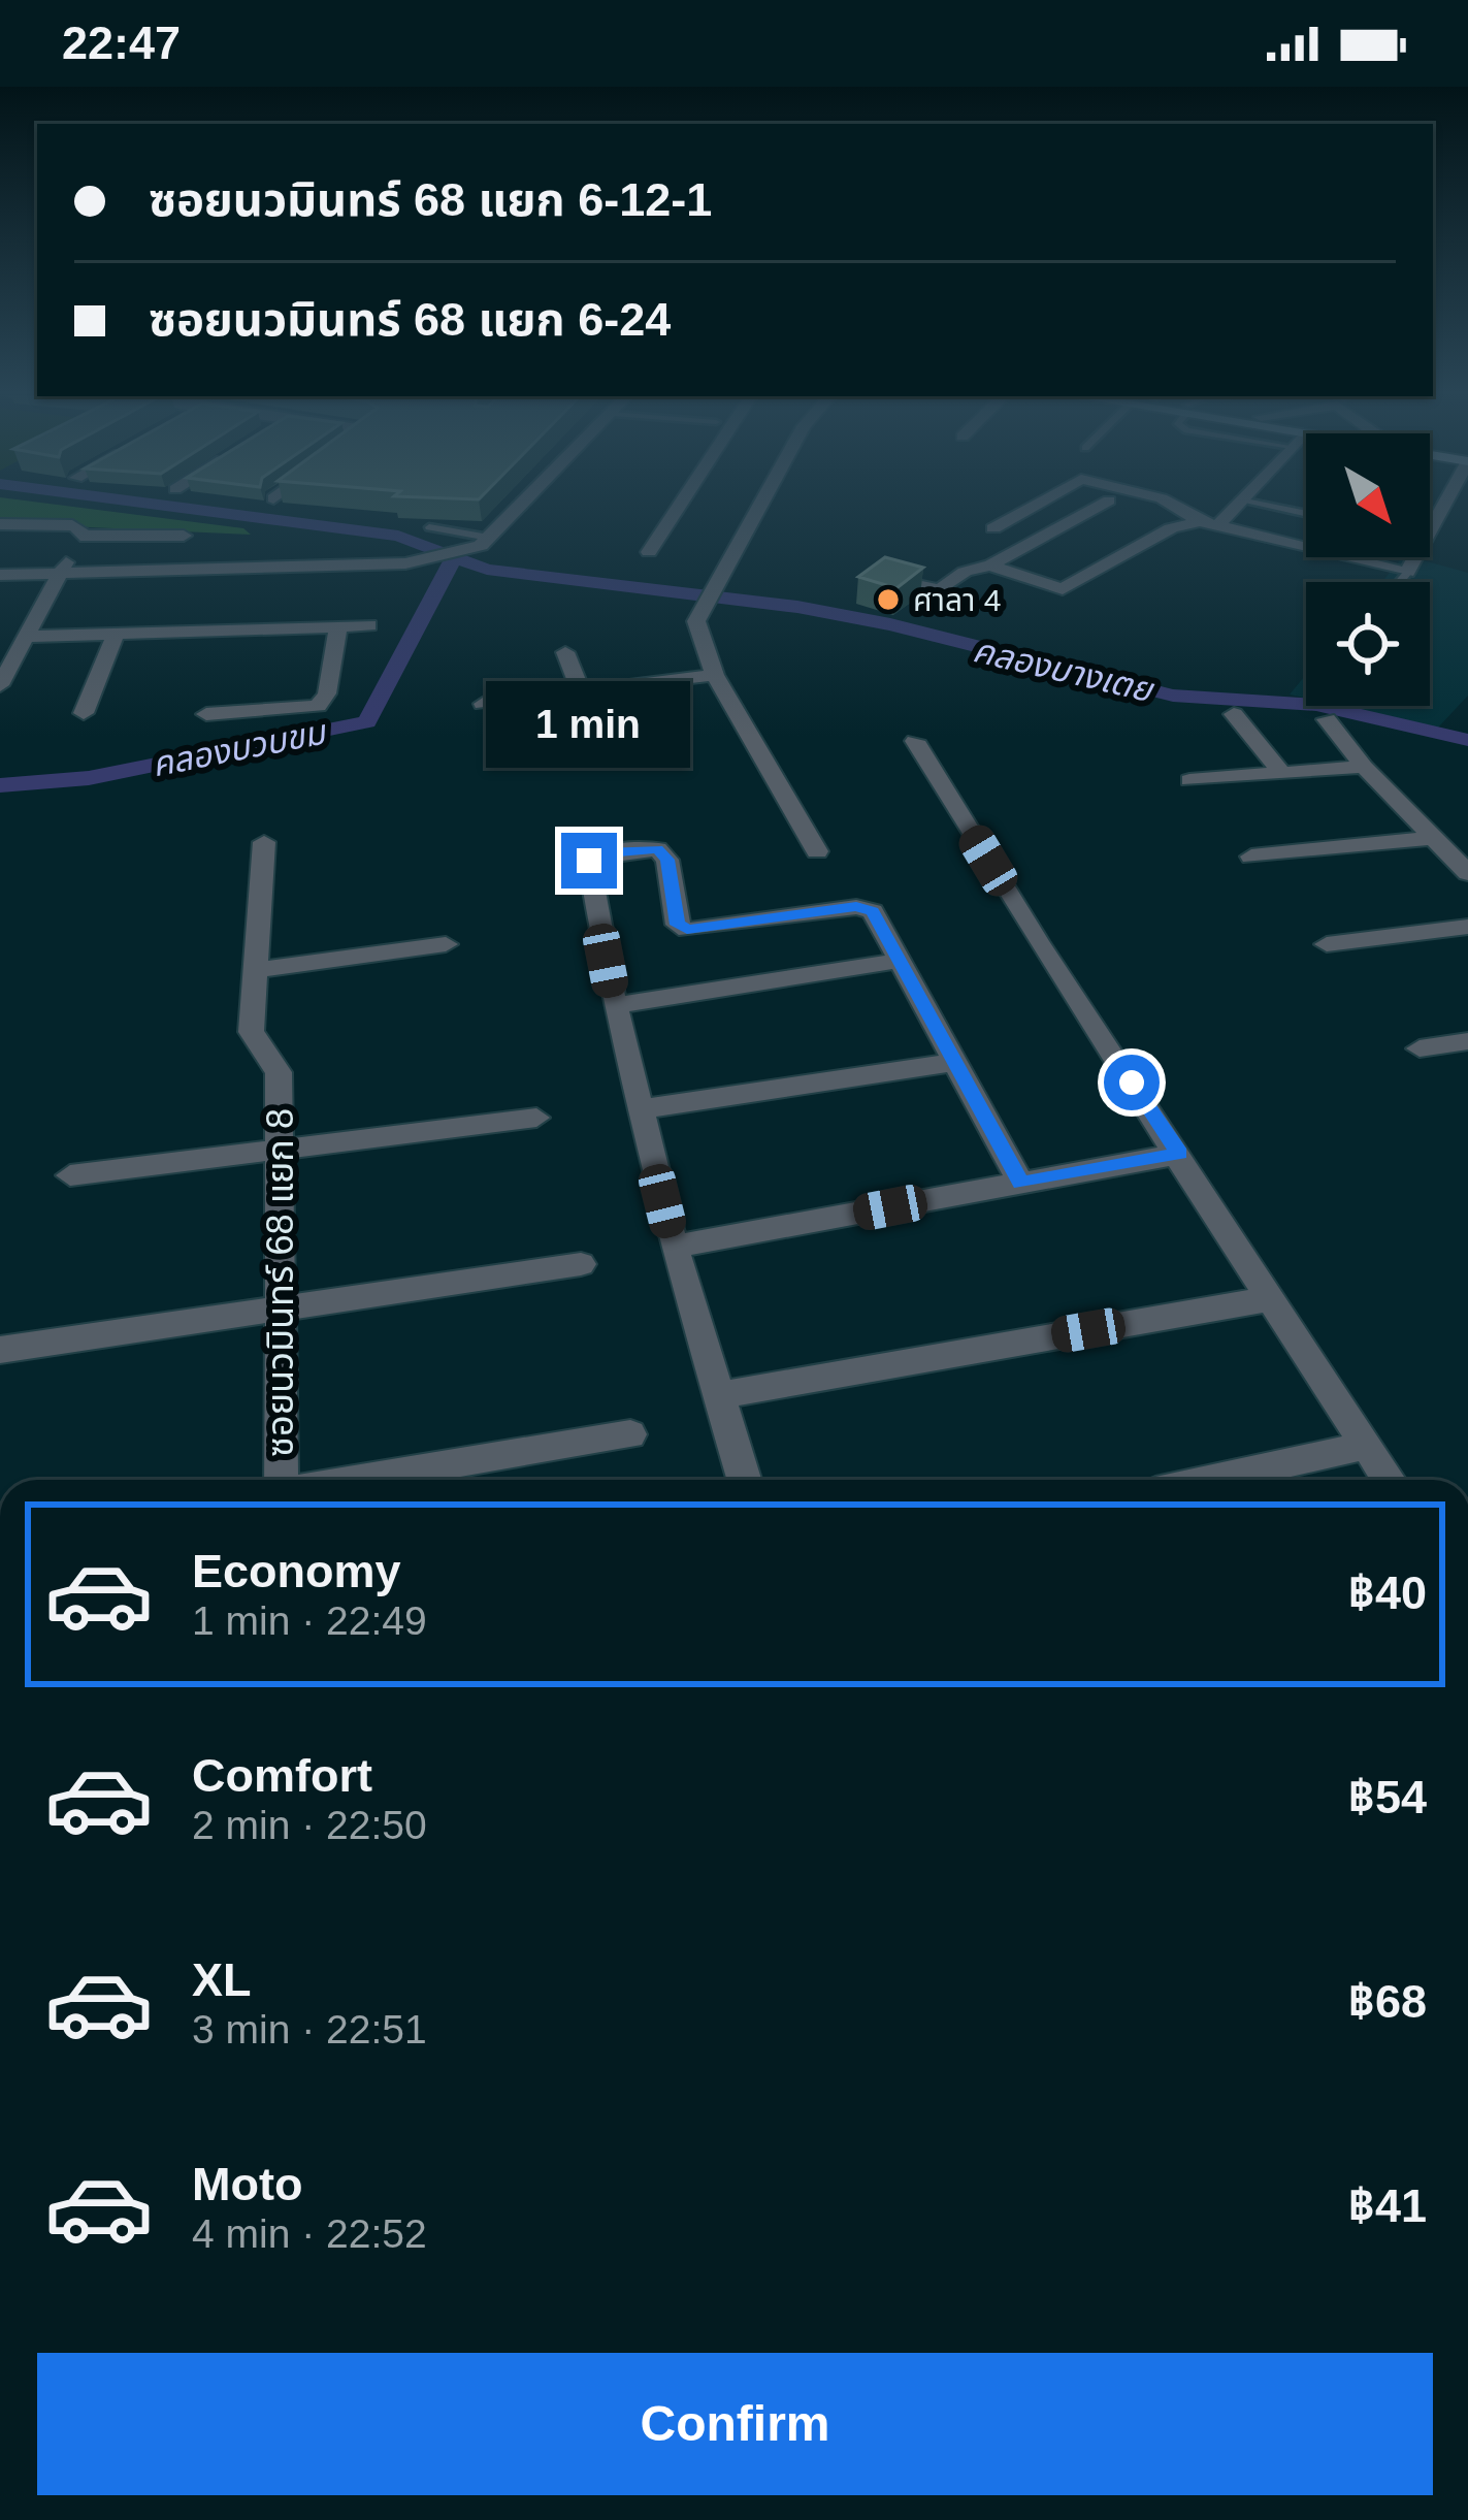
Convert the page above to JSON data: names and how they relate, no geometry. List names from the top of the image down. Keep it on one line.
{"streets":{"street":["ซอยนวมินทร์ 68 แยก 8"]},"water":["คลองบางเตย","คลองบวบขม"],"places":["ศาลา 4"],"north":"bottom right","page":{"status":"22:47","banner":["ซอยนวมินทร์ 68 แยก 6-12-1","ซอยนวมินทร์ 68 แยก 6-24"],"bubble":"1 min","list":[{"name":"Economy","note":"1 min · 22:49","value":"฿40"},{"name":"Comfort","note":"2 min · 22:50","value":"฿54"},{"name":"XL","note":"3 min · 22:51","value":"฿68"},{"name":"Moto","note":"4 min · 22:52","value":"฿41"}],"buttons":"Confirm"}}
